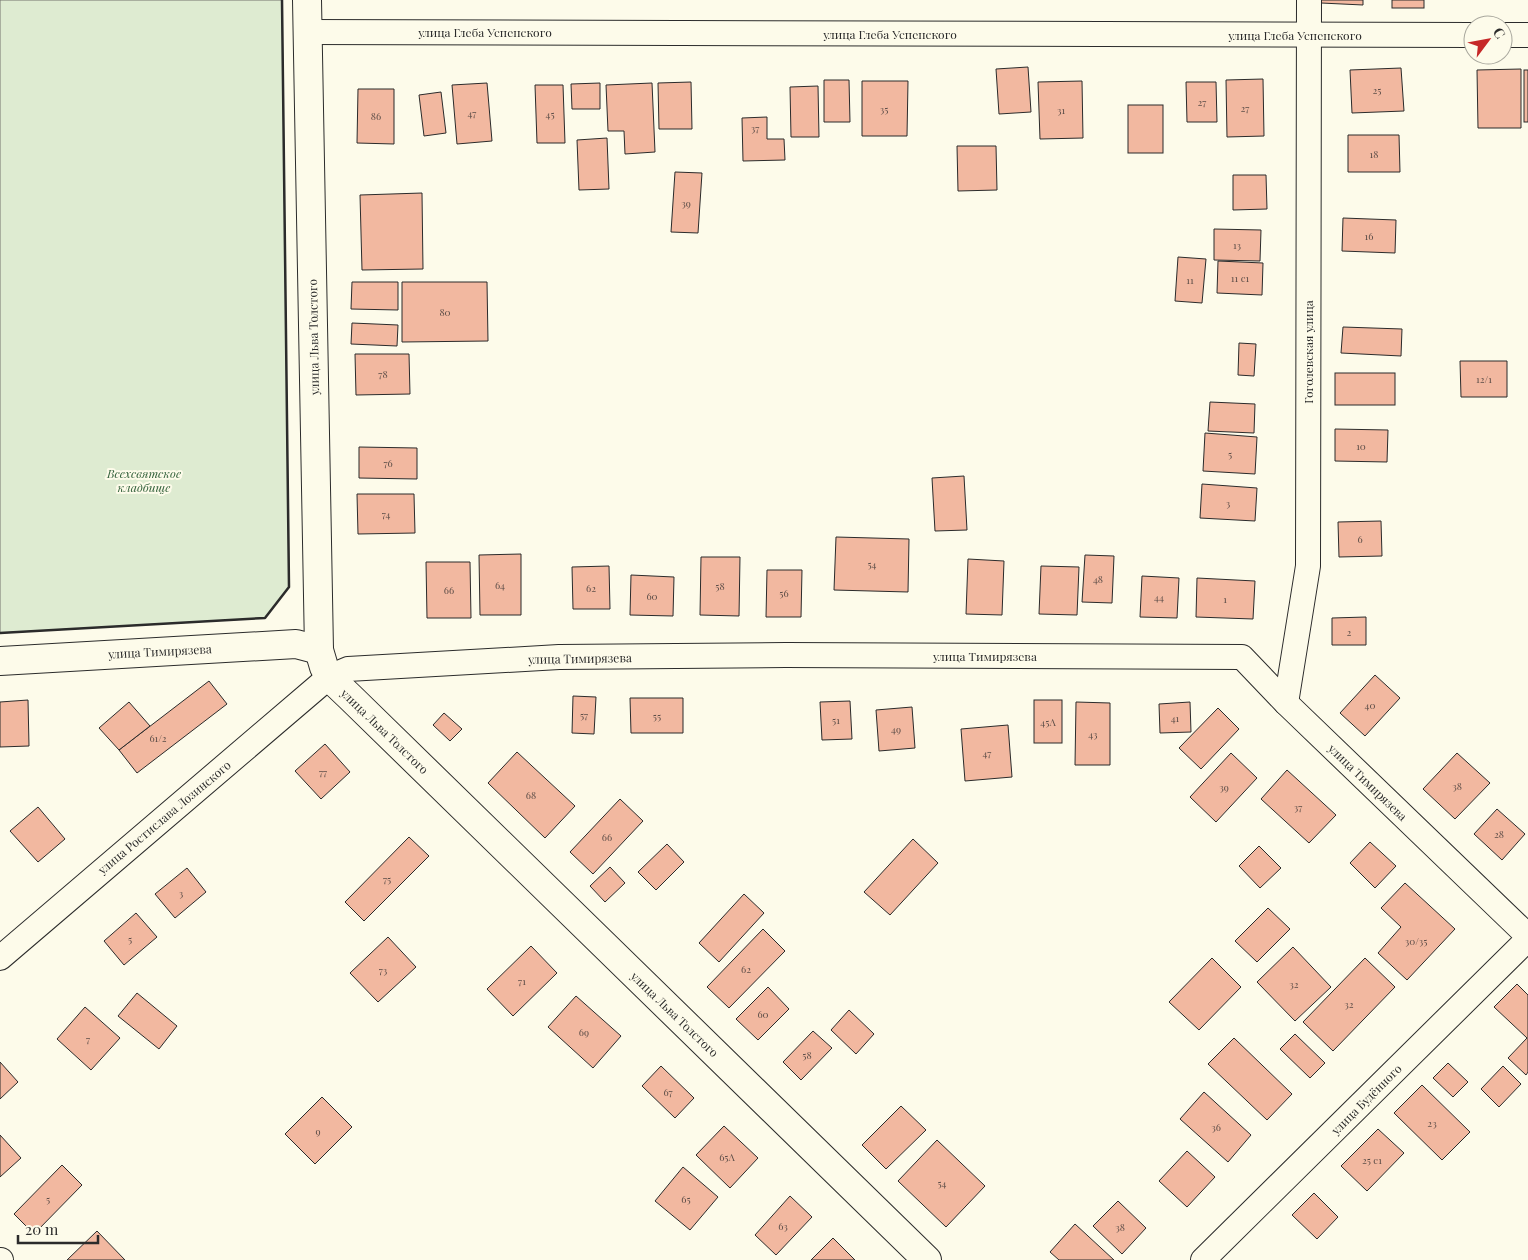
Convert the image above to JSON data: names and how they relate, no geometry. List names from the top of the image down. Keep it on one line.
{"streets":{"street":["улица Глеба Успенского","улица Льва Толстого","Гоголевская улица","улица Тимирязева","улица Ростислава Лозинского","улица Будённого"]},"crossings":[["улица Глеба Успенского","улица Льва Толстого"],["улица Глеба Успенского","Гоголевская улица"],["улица Льва Толстого","улица Тимирязева"],["улица Льва Толстого","улица Ростислава Лозинского"],["Гоголевская улица","улица Тимирязева"],["улица Тимирязева","улица Ростислава Лозинского"],["улица Тимирязева","улица Будённого"]],"parks":["Всехсвятское кладбище"],"house_numbers":["25","27","27","35","31","47","45","86","37","18","39","16","13","11 с1","11","80","78","12/1","10","5","76","3","74","6","54","48","64","58","62","66","56","60","44","1","2","40","57","55","41","51","45А","49","43","61/2","47","77","38","39","68","37","28","66","75","3","5","30/35","62","73","71","32","32","60","69","7","58","67","23","36","9","65А","25 с1","54","5","65","63","38"],"scale_bar":"20 m","north":"top right"}
